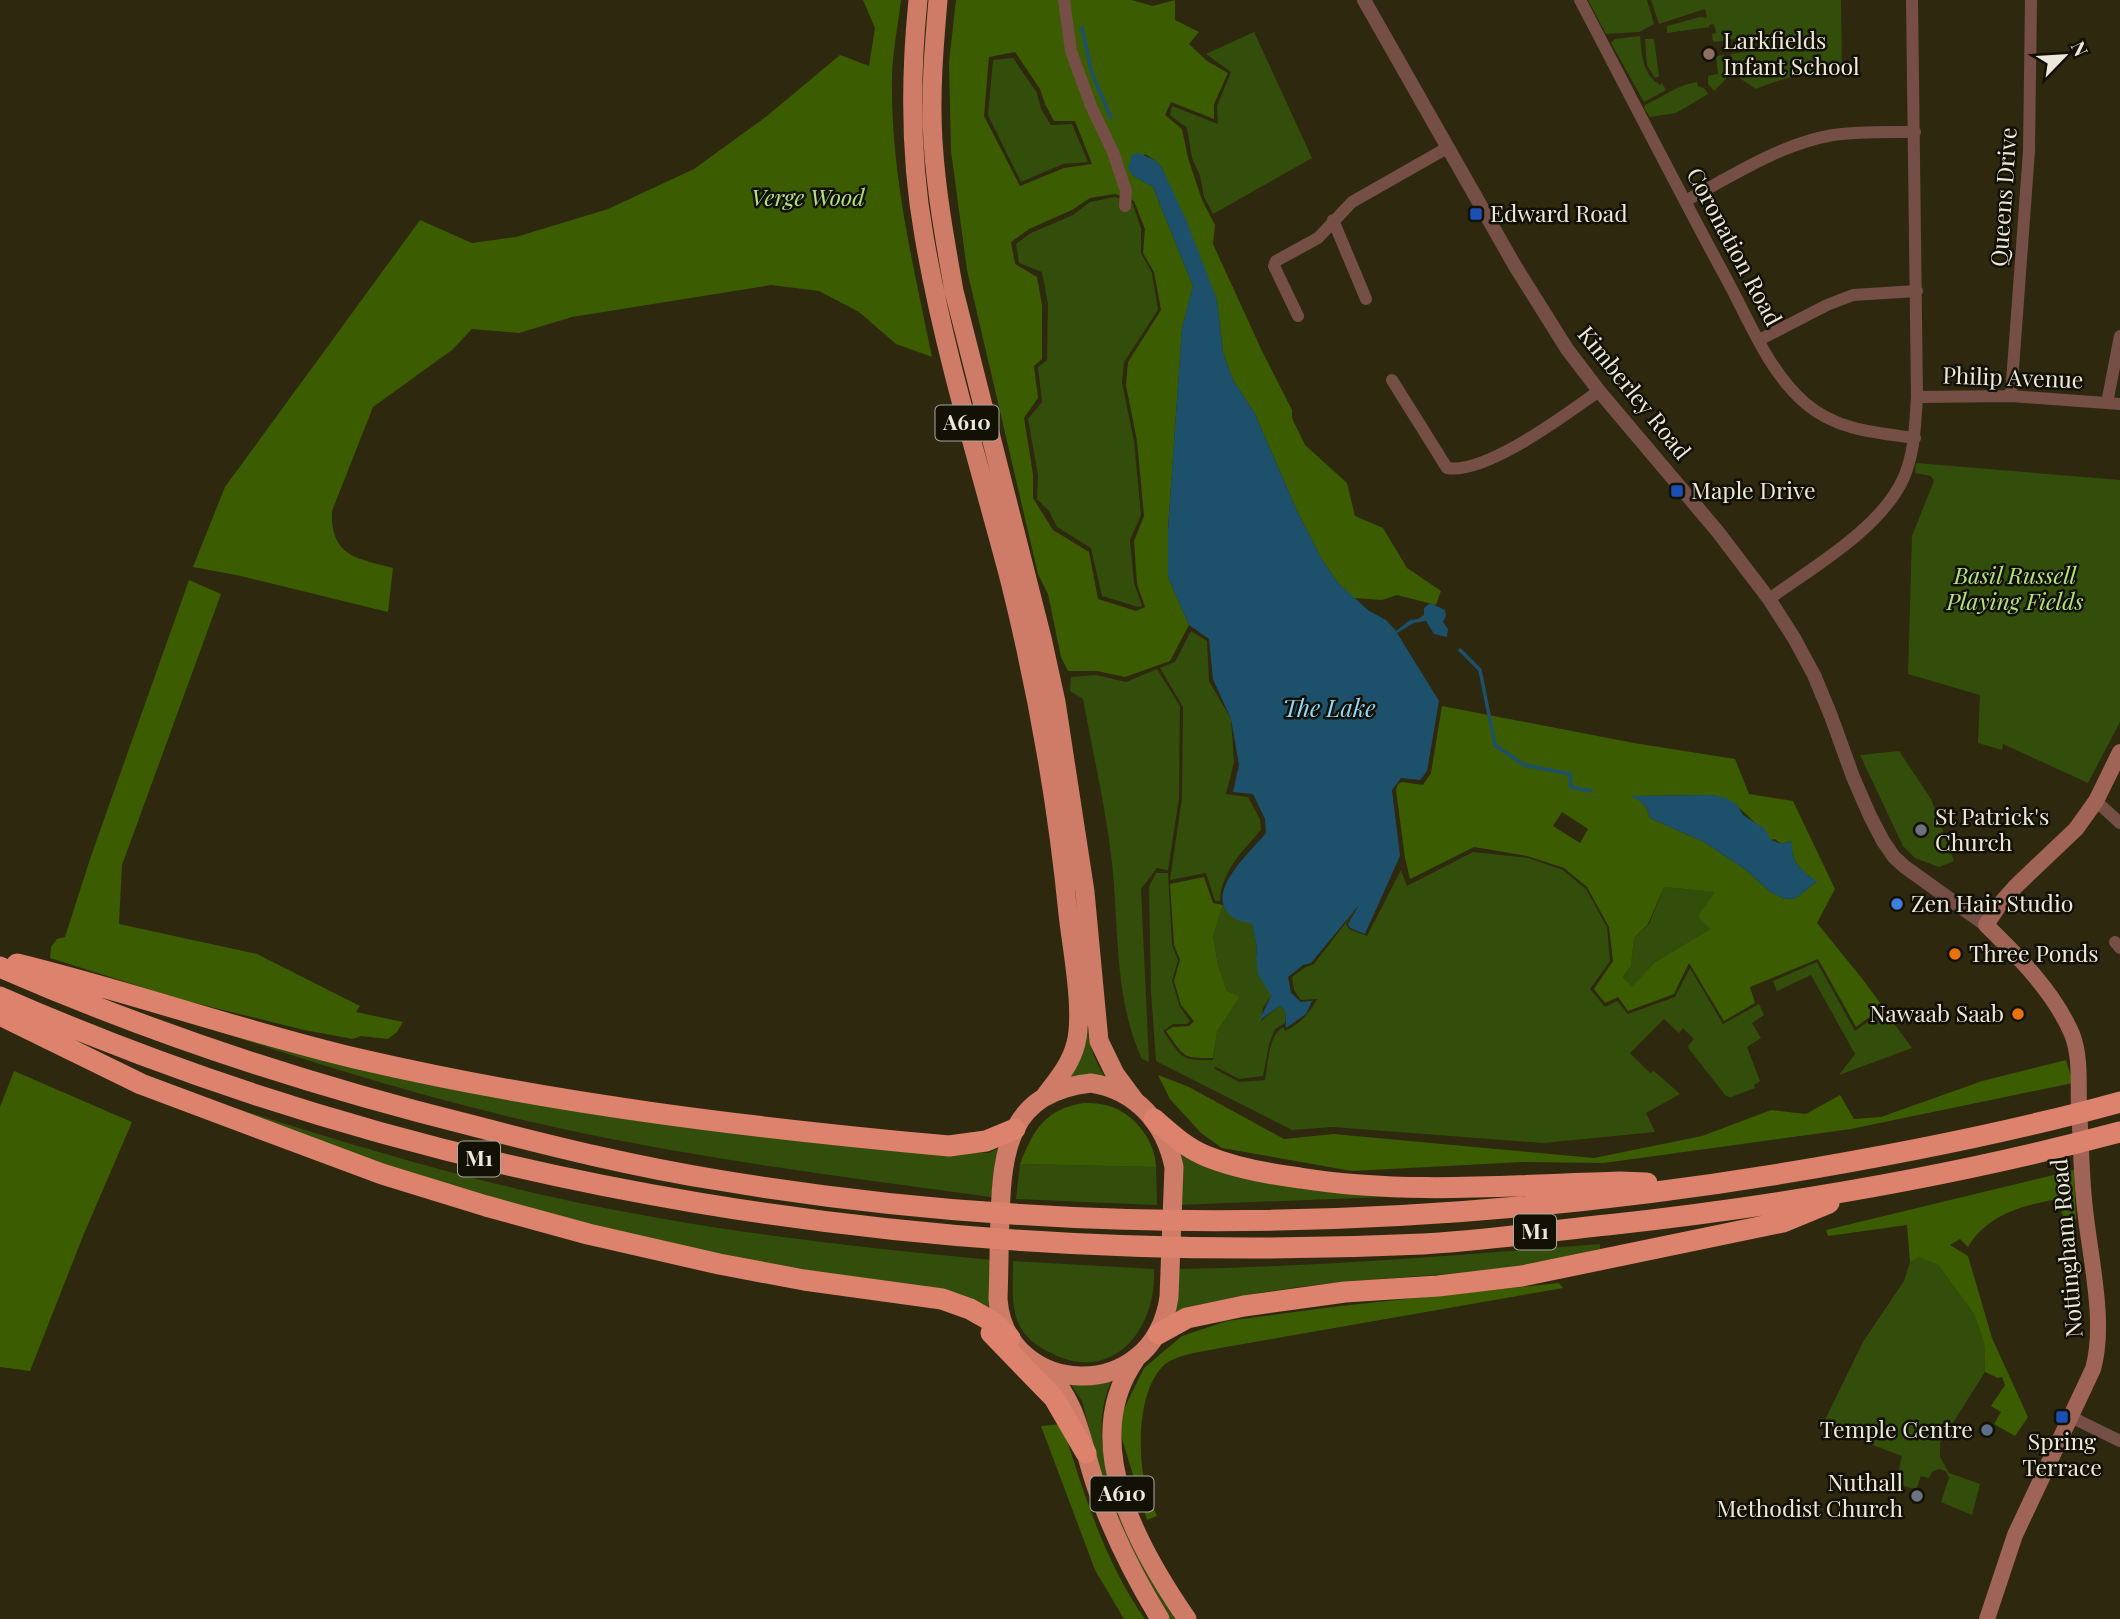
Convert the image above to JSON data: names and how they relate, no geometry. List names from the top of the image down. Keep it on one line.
{"streets":{"highway":["A610","M1"],"main road":["Nottingham Road"],"street":["Queens Drive","Coronation Road","Philip Avenue","Kimberley Road"]},"crossings":[["Queens Drive","Philip Avenue"],["Kimberley Road","Nottingham Road"],["A610","M1"]],"water":["The Lake"],"parks":["Verge Wood","Basil Russell Playing Fields"],"places":{"other":["Larkfields Infant School","St Patrick's Church","Zen Hair Studio","Three Ponds","Nawaab Saab","Temple Centre","Nuthall Methodist Church"],"transit":["Edward Road","Maple Drive","Spring Terrace"]},"north":"top right"}
